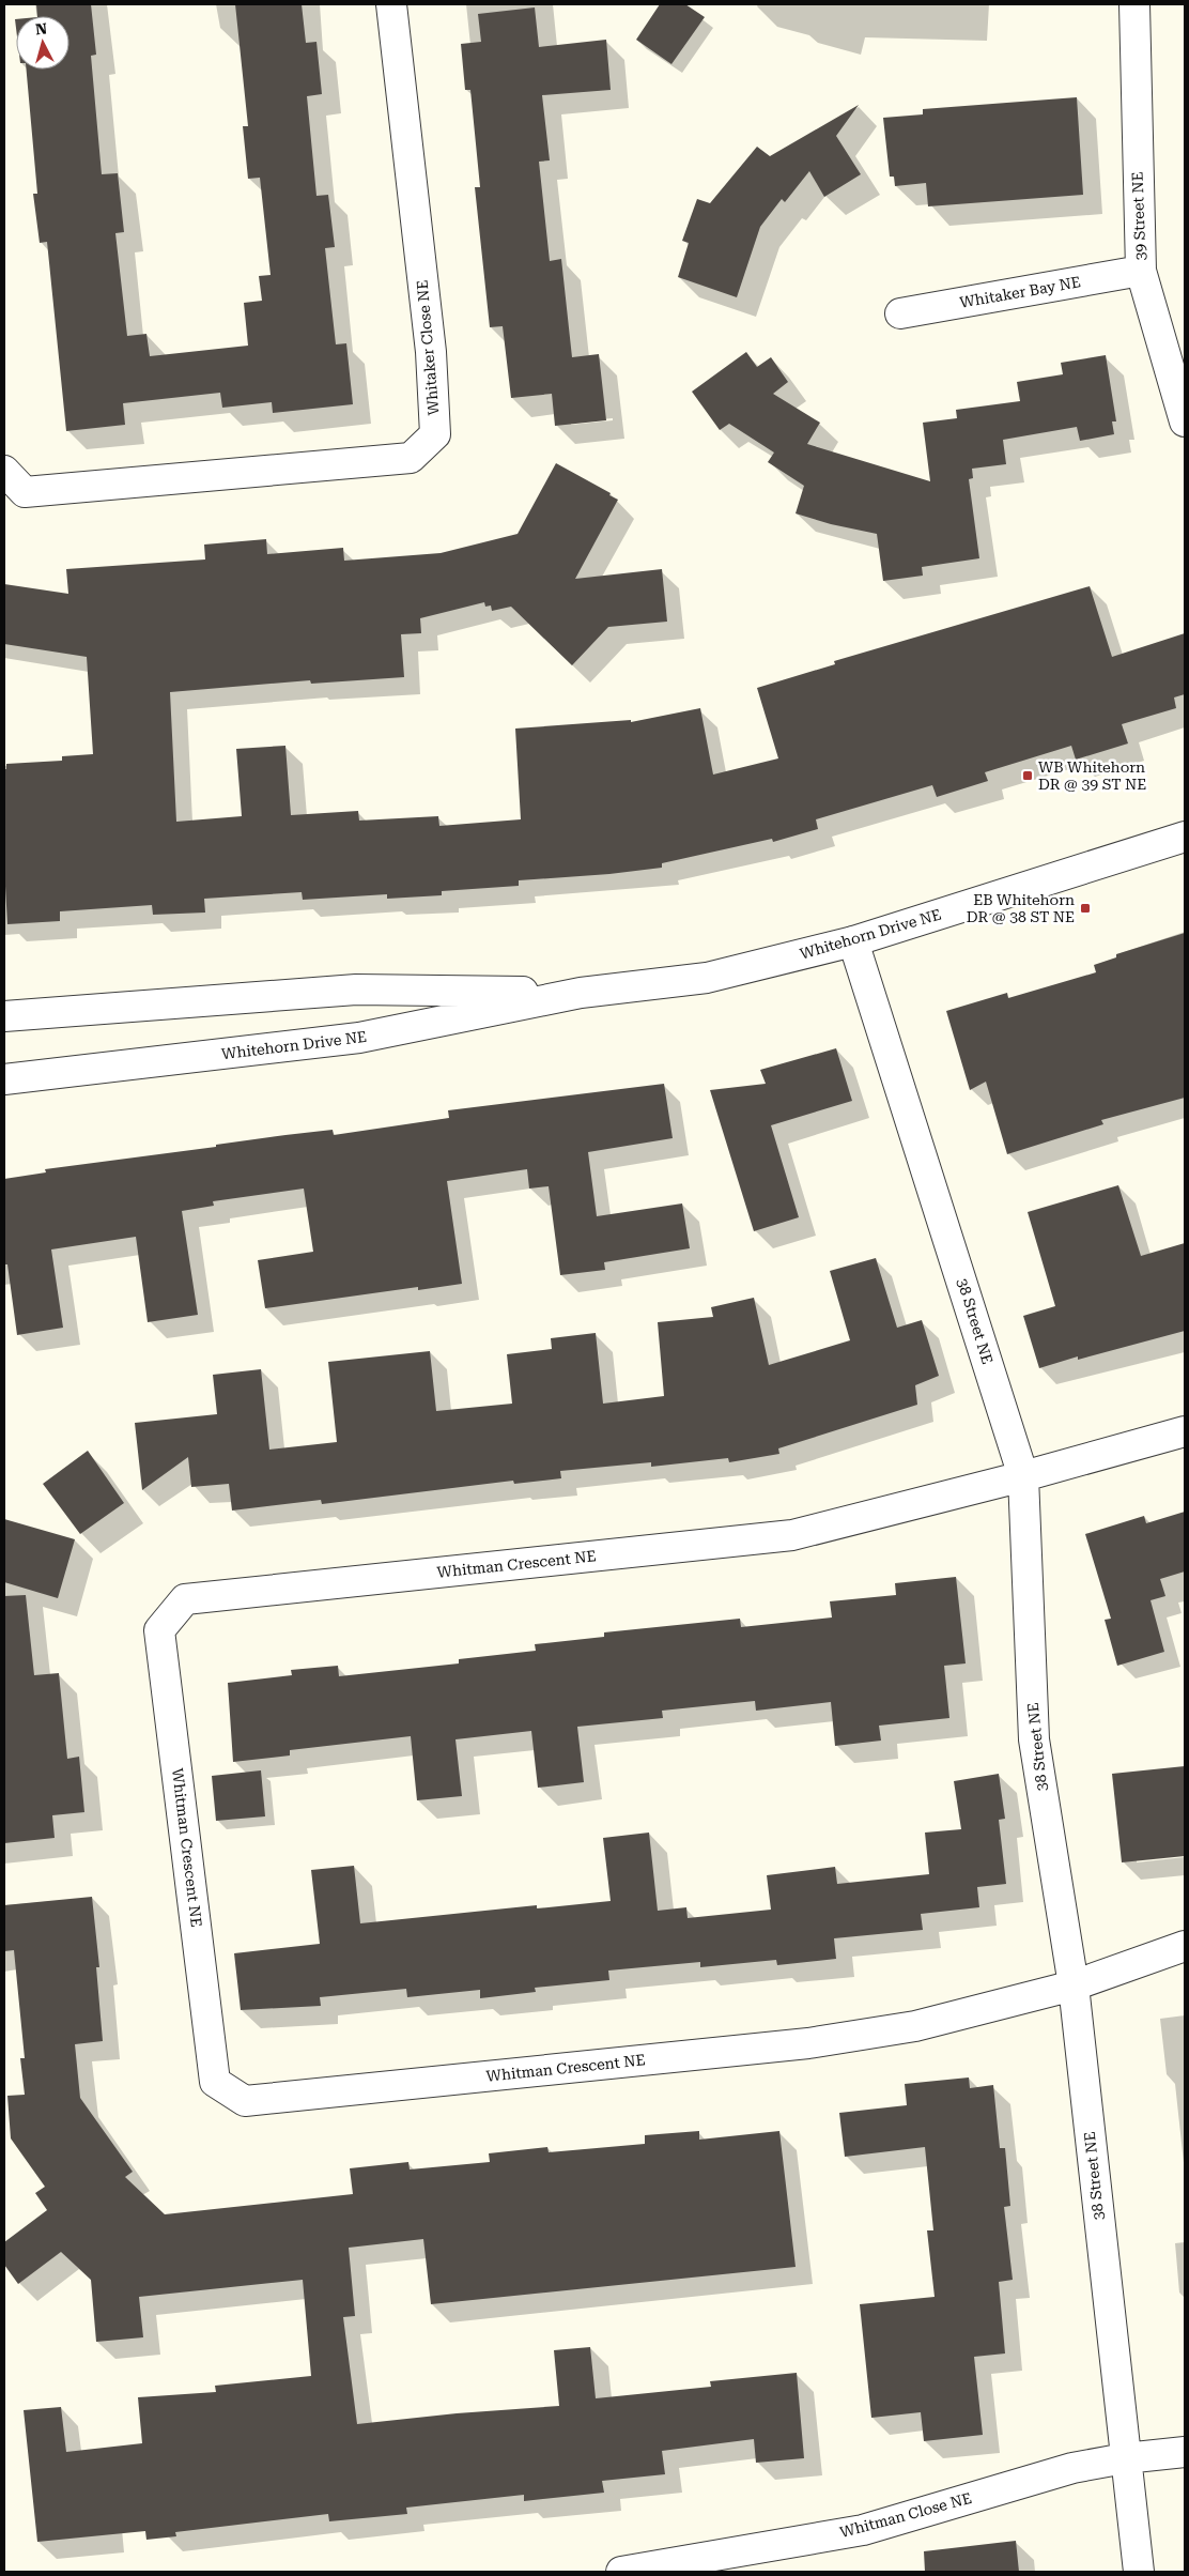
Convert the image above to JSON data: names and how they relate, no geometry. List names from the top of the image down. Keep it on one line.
{"streets":{"street":["39 Street NE","Whitaker Bay NE","Whitaker Close NE","Whitehorn Drive NE","38 Street NE","Whitman Crescent NE","Whitman Close NE"]},"crossings":[["39 Street NE","Whitaker Bay NE"],["Whitehorn Drive NE","38 Street NE"],["38 Street NE","Whitman Crescent NE"],["38 Street NE","Whitman Close NE"]],"places":{"transit":["WB Whitehorn DR @ 39 ST NE","EB Whitehorn DR @ 38 ST NE"]},"north":"top"}
